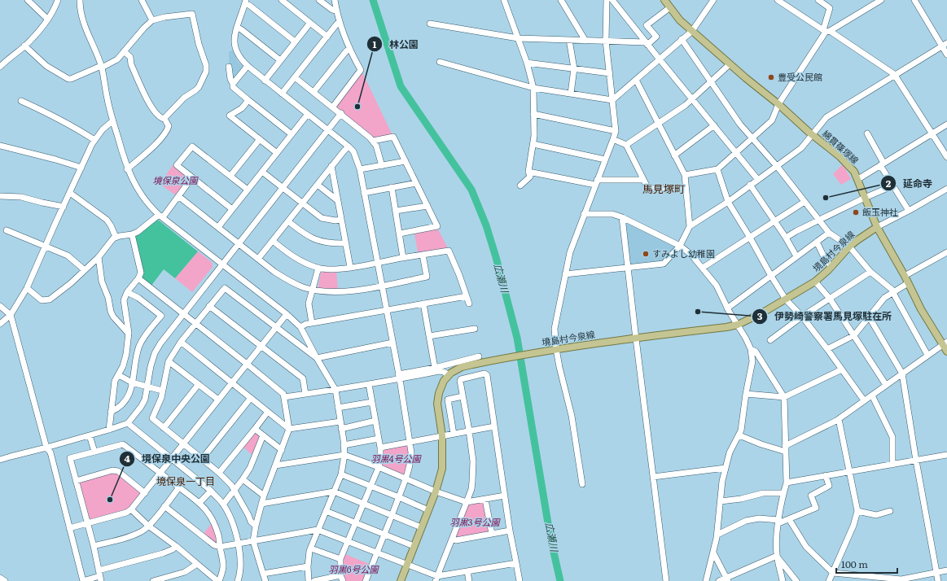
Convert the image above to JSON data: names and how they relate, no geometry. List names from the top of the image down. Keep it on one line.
{"streets":{"main road":["綿貫篠塚線","境島村今泉線"]},"crossings":[["綿貫篠塚線","境島村今泉線"]],"districts":["馬見塚町","境保泉一丁目"],"water":["広瀬川"],"parks":["境保泉公園","羽黒4号公園","羽黒3号公園","羽黒6号公園"],"places":["豊受公民館","林公園","延命寺","飯玉神社","すみよし幼稚園","伊勢崎警察署馬見塚駐在所","境保泉中央公園"],"scale_bar":"100 m"}
